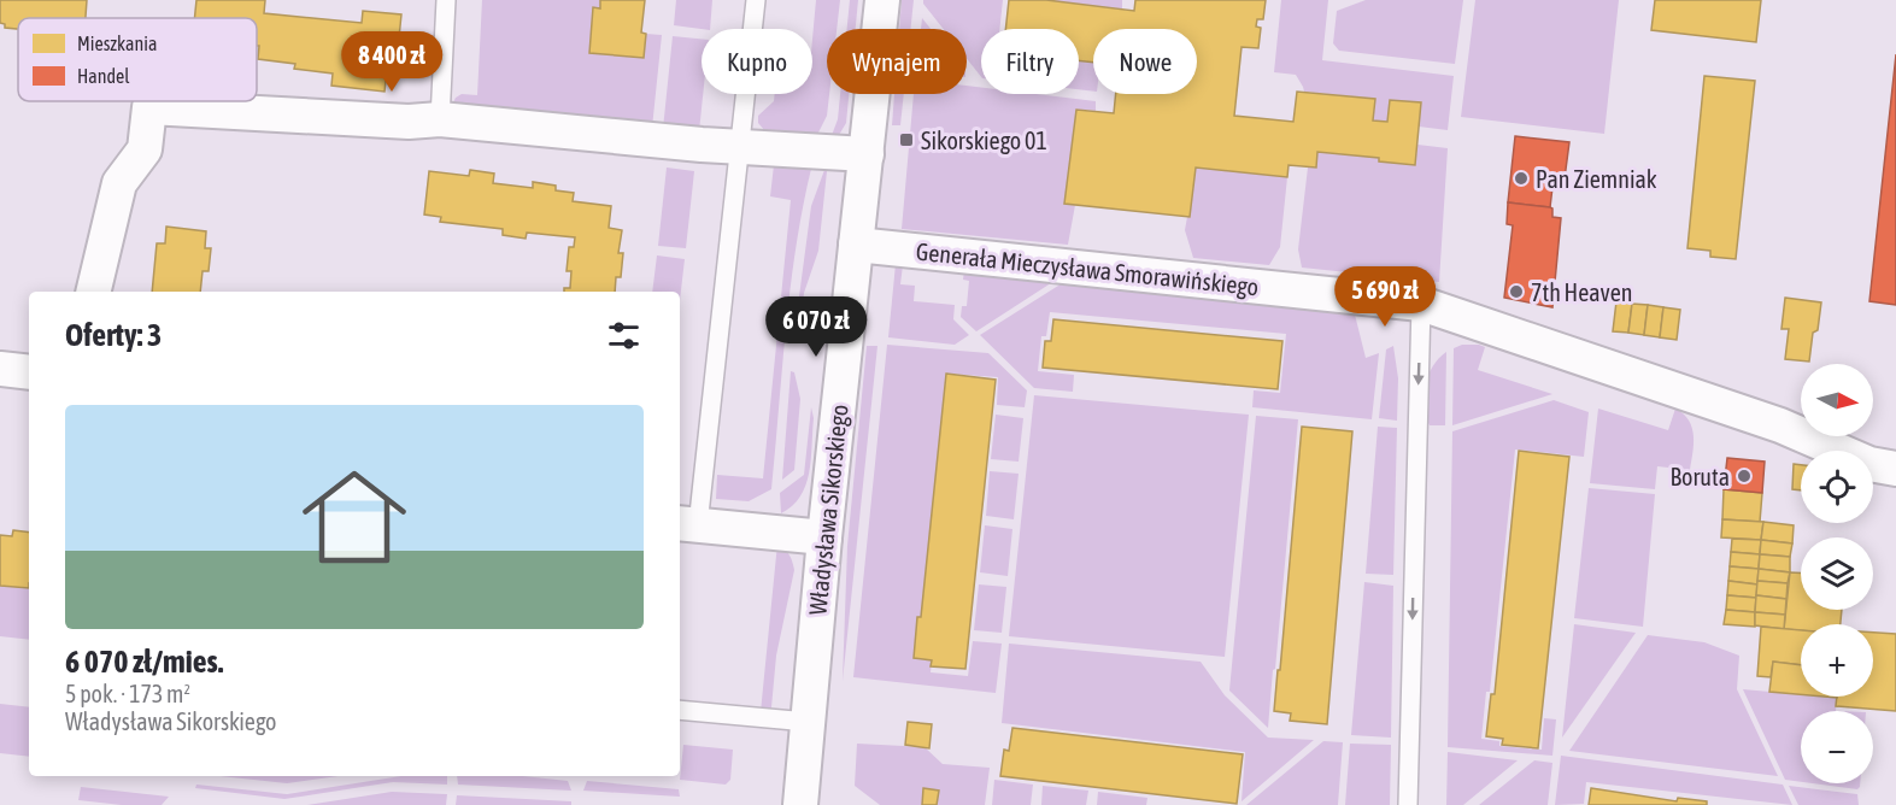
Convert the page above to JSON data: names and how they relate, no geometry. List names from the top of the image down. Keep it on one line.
{"streets":{"street":["Generała Mieczysława Smorawińskiego","Władysława Sikorskiego"]},"crossings":[["Generała Mieczysława Smorawińskiego","Władysława Sikorskiego"]],"places":{"transit":["Sikorskiego 01"],"other":["Pan Ziemniak","7th Heaven","Boruta"]},"legend":["Mieszkania","Handel"],"north":"right","page":{"chip":["Kupno","Wynajem","Filtry","Nowe"],"price":["8 400 zł","5 690 zł","6 070 zł"],"heading":"Oferty: 3","map_buttons":["+","−"],"list":[{"name":"6 070 zł/mies.","note":"5 pok. · 173 m² · Władysława Sikorskiego"}]}}
